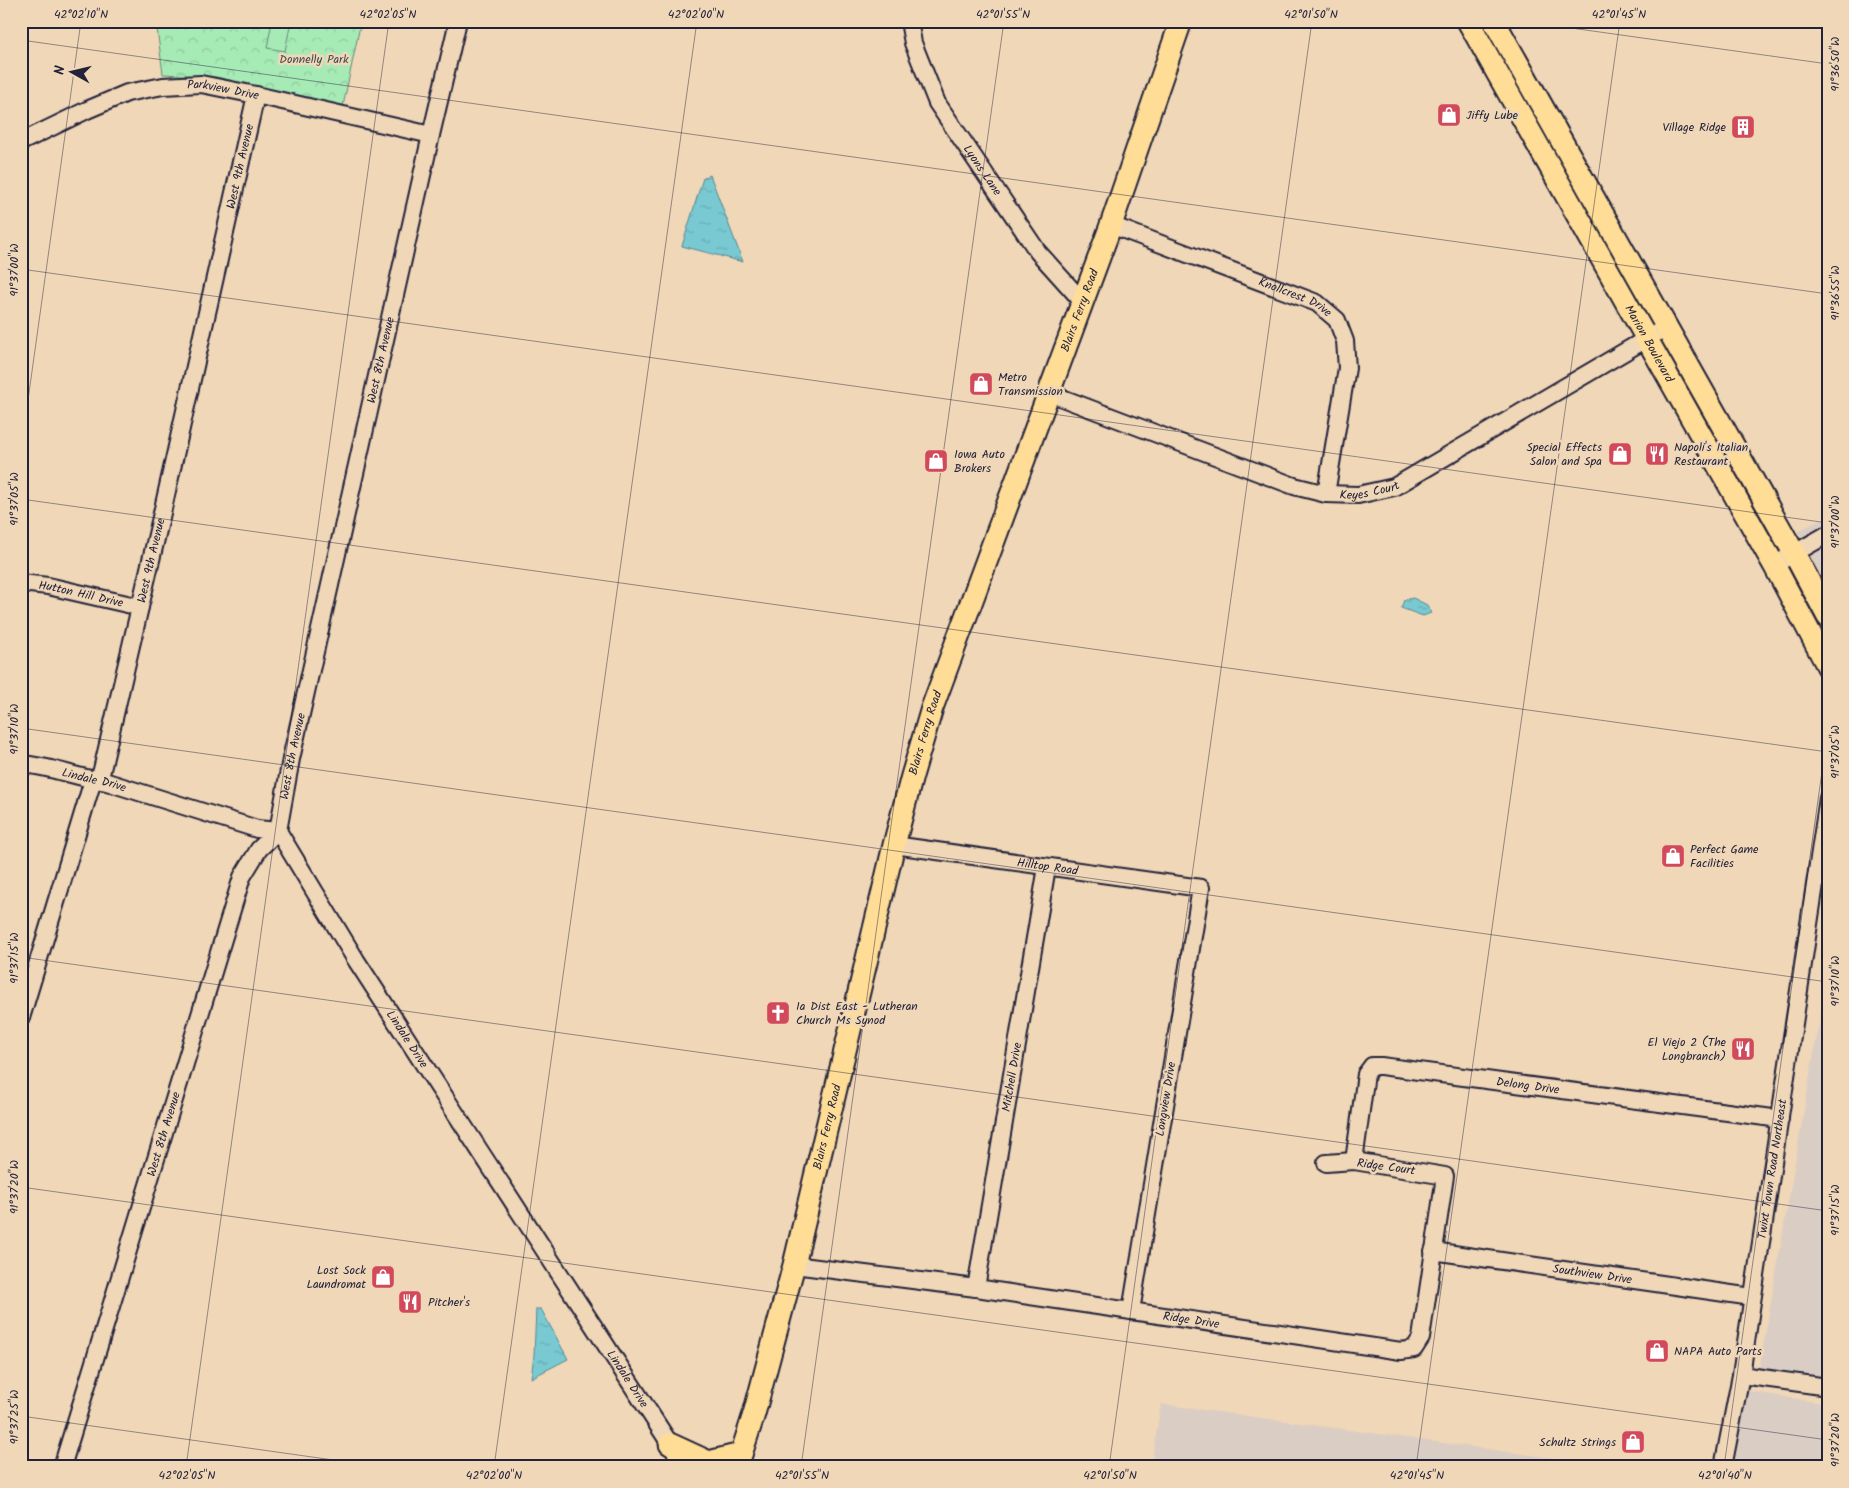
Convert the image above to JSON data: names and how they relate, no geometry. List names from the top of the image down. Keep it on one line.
{"streets":{"main road":["Blairs Ferry Road","Marion Boulevard"],"street":["Parkview Drive","West 9th Avenue","Lyons Lane","Knollcrest Drive","West 8th Avenue","Keyes Court","Hutton Hill Drive","Lindale Drive","Hilltop Road","Mitchell Drive","Delong Drive","Longview Drive","Ridge Court","Twixt Town Road Northeast","Southview Drive","Ridge Drive"]},"crossings":[["Parkview Drive","West 9th Avenue"],["Parkview Drive","West 8th Avenue"],["West 9th Avenue","Hutton Hill Drive"],["West 9th Avenue","Lindale Drive"],["Lyons Lane","Blairs Ferry Road"],["Knollcrest Drive","Blairs Ferry Road"],["Knollcrest Drive","Keyes Court"],["Blairs Ferry Road","Keyes Court"],["Blairs Ferry Road","Hilltop Road"],["Blairs Ferry Road","Ridge Drive"],["Marion Boulevard","Keyes Court"],["West 8th Avenue","Lindale Drive"],["Hilltop Road","Mitchell Drive"],["Hilltop Road","Longview Drive"],["Mitchell Drive","Ridge Drive"],["Delong Drive","Ridge Court"],["Delong Drive","Twixt Town Road Northeast"],["Longview Drive","Ridge Drive"],["Ridge Court","Ridge Drive"],["Twixt Town Road Northeast","Southview Drive"],["Southview Drive","Ridge Drive"]],"parks":["Donnelly Park"],"places":{"shop":["Jiffy Lube","Metro Transmission","Special Effects Salon and Spa","Iowa Auto Brokers","Perfect Game Facilities","Lost Sock Laundromat","NAPA Auto Parts","Schultz Strings"],"building":["Village Ridge"],"restaurant":["Napoli's Italian Restaurant","El Viejo 2 (The Longbranch)","Pitcher's"],"church":["Ia Dist East - Lutheran Church Ms Synod"]},"north":"left","coordinates":["42°02'10\"N","42°02'05\"N","42°02'00\"N","42°01'55\"N","42°01'50\"N","42°01'45\"N","91°36'50\"W","91°37'00\"W","91°36'55\"W","91°37'05\"W","91°37'10\"W","91°37'15\"W","91°37'20\"W","91°37'25\"W","42°01'40\"N"]}
